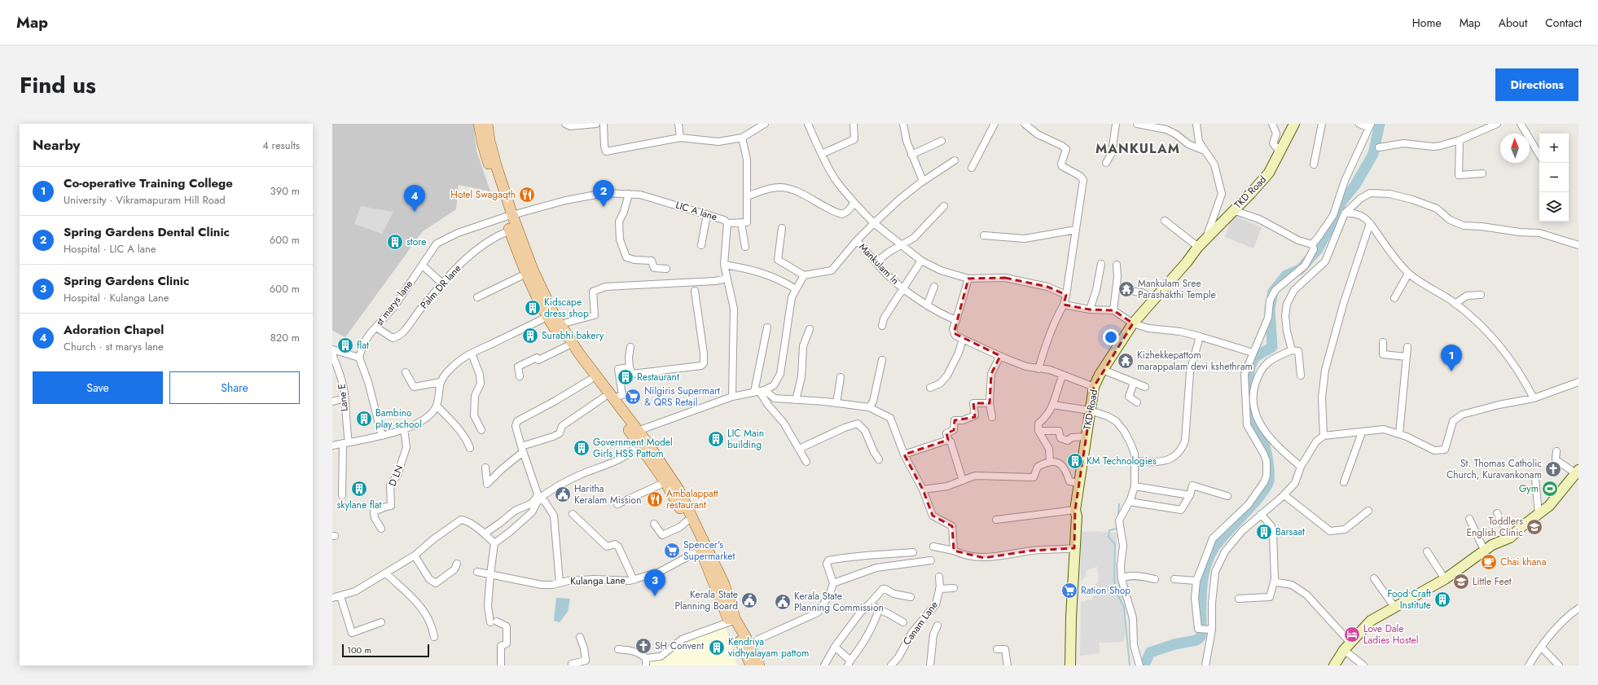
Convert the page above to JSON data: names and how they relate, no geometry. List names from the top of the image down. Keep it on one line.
{"streets":{"street":["TKD Road","LIC A lane","Mankulam ln","Palm DR lane","st marys lane","Lane E","D LN","Kulanga Lane","Canam Lane"]},"crossings":[["LIC A lane","st marys lane"],["Palm DR lane","st marys lane"]],"districts":["MANKULAM"],"places":{"restaurant":["Hotel Swagaqth","Ambalappatt restaurant"],"building":["store","Kidscape dress shop","Surabhi bakery","flat","Restaurant","Bambino play school","LIC Main building","Government Model Girls HSS Pattom","KM Technologies","skylane flat","Barsaat","Food Craft Institute","Kendriya vidhyalayam pattom"],"temple":["Mankulam Sree Parashakthi Temple","Kizhekkepattom marappalam devi kshethram"],"supermarket":["Nilgiris Supermart & QRS Retail","Spencer's Supermarket","Ration Shop"],"church":["St. Thomas Catholic Church, Kuravankonam","SH Convent"],"sports":["Gym"],"public building":["Haritha Keralam Mission","Kerala State Planning Board","Kerala State Planning Commission"],"school or university":["Toddlers English Clinic","Little Feet"],"cafe":["Chai khana"],"hotel":["Love Dale Ladies Hostel"]},"scale_bar":"100 m","north":"top","page":{"header":"Map","nav":["Home","Map","About","Contact"],"title":"Find us","buttons":["Directions",["Save","Share"]],"heading":["Nearby","4 results"],"map_buttons":["+","−"],"list":[{"mark":"1","name":"Co-operative Training College","note":"University · Vikramapuram Hill Road","value":"390 m"},{"mark":"2","name":"Spring Gardens Dental Clinic","note":"Hospital · LIC A lane","value":"600 m"},{"mark":"3","name":"Spring Gardens Clinic","note":"Hospital · Kulanga Lane","value":"600 m"},{"mark":"4","name":"Adoration Chapel","note":"Church · st marys lane","value":"820 m"}],"pins":["2","4","1","3"],"scale":"100 m"}}
